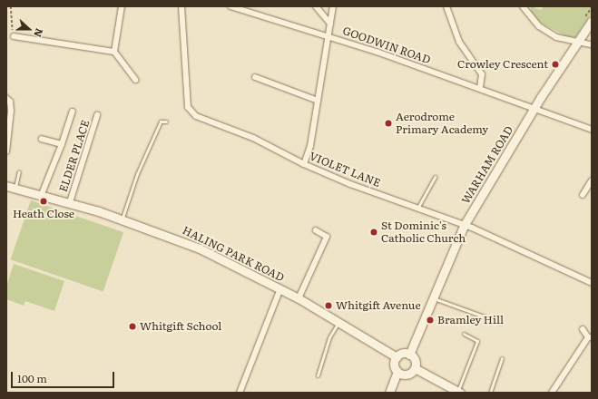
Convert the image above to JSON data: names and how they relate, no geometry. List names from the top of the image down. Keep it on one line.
{"streets":{"street":["GOODWIN ROAD","ELDER PLACE","WARHAM ROAD","VIOLET LANE","HALING PARK ROAD"]},"crossings":[["GOODWIN ROAD","WARHAM ROAD"],["ELDER PLACE","HALING PARK ROAD"],["WARHAM ROAD","VIOLET LANE"],["WARHAM ROAD","HALING PARK ROAD"]],"places":["Crowley Crescent","Aerodrome Primary Academy","Heath Close","St Dominic's Catholic Church","Whitgift Avenue","Bramley Hill","Whitgift School"],"scale_bar":"100 m","north":"right"}
